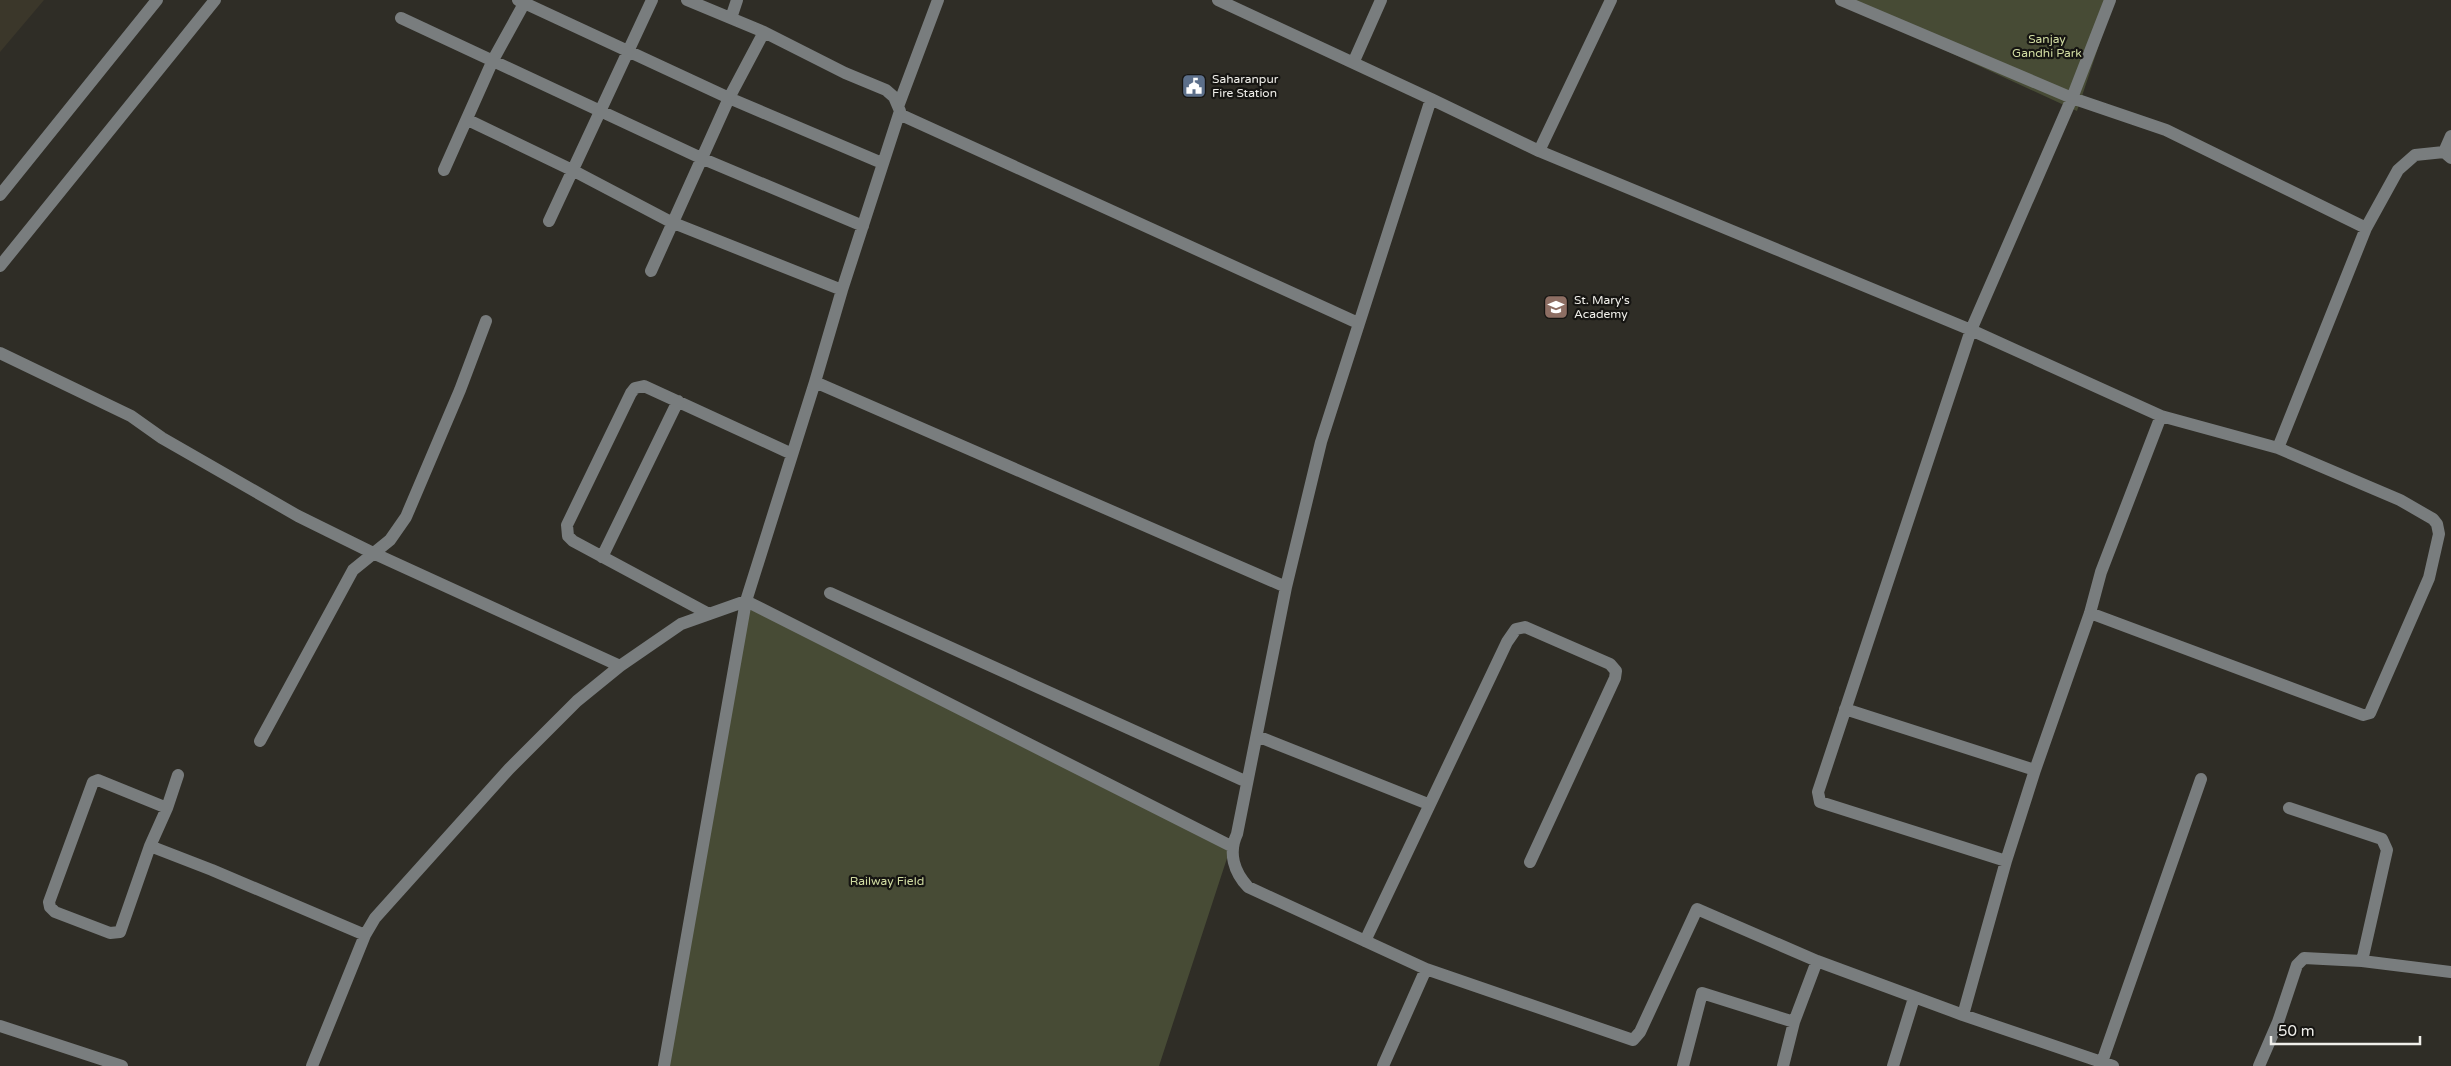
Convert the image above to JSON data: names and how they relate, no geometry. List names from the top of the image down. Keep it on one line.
{"parks":["Sanjay Gandhi Park","Railway Field"],"places":{"public building":["Saharanpur Fire Station"],"school or university":["St. Mary's Academy"]},"scale_bar":"50 m"}
